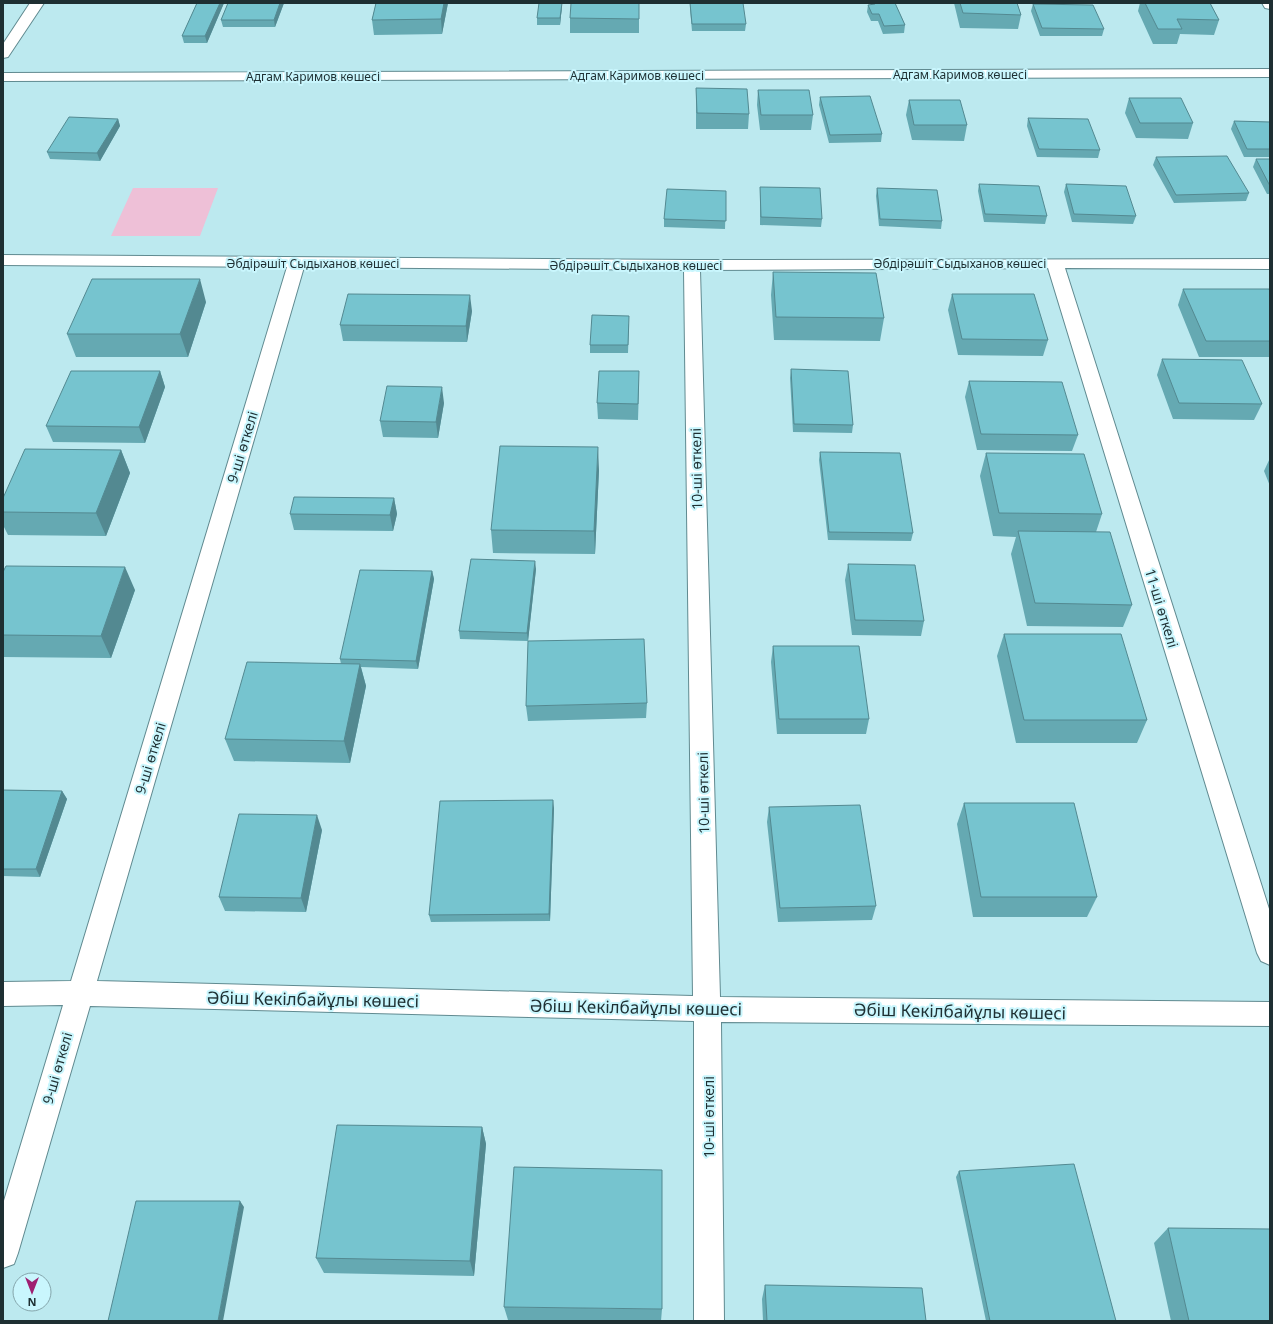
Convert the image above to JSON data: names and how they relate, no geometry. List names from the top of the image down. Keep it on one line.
{"streets":{"street":["Адгам Каримов көшесі","Әбдірәшіт Сыдыханов көшесі","9-ші өткелі","10-ші өткелі","11-ші өткелі","Әбіш Кекілбайұлы көшесі"]},"crossings":[["Әбдірәшіт Сыдыханов көшесі","9-ші өткелі"],["Әбдірәшіт Сыдыханов көшесі","10-ші өткелі"],["Әбдірәшіт Сыдыханов көшесі","11-ші өткелі"],["9-ші өткелі","Әбіш Кекілбайұлы көшесі"],["10-ші өткелі","Әбіш Кекілбайұлы көшесі"]],"north":"bottom"}
